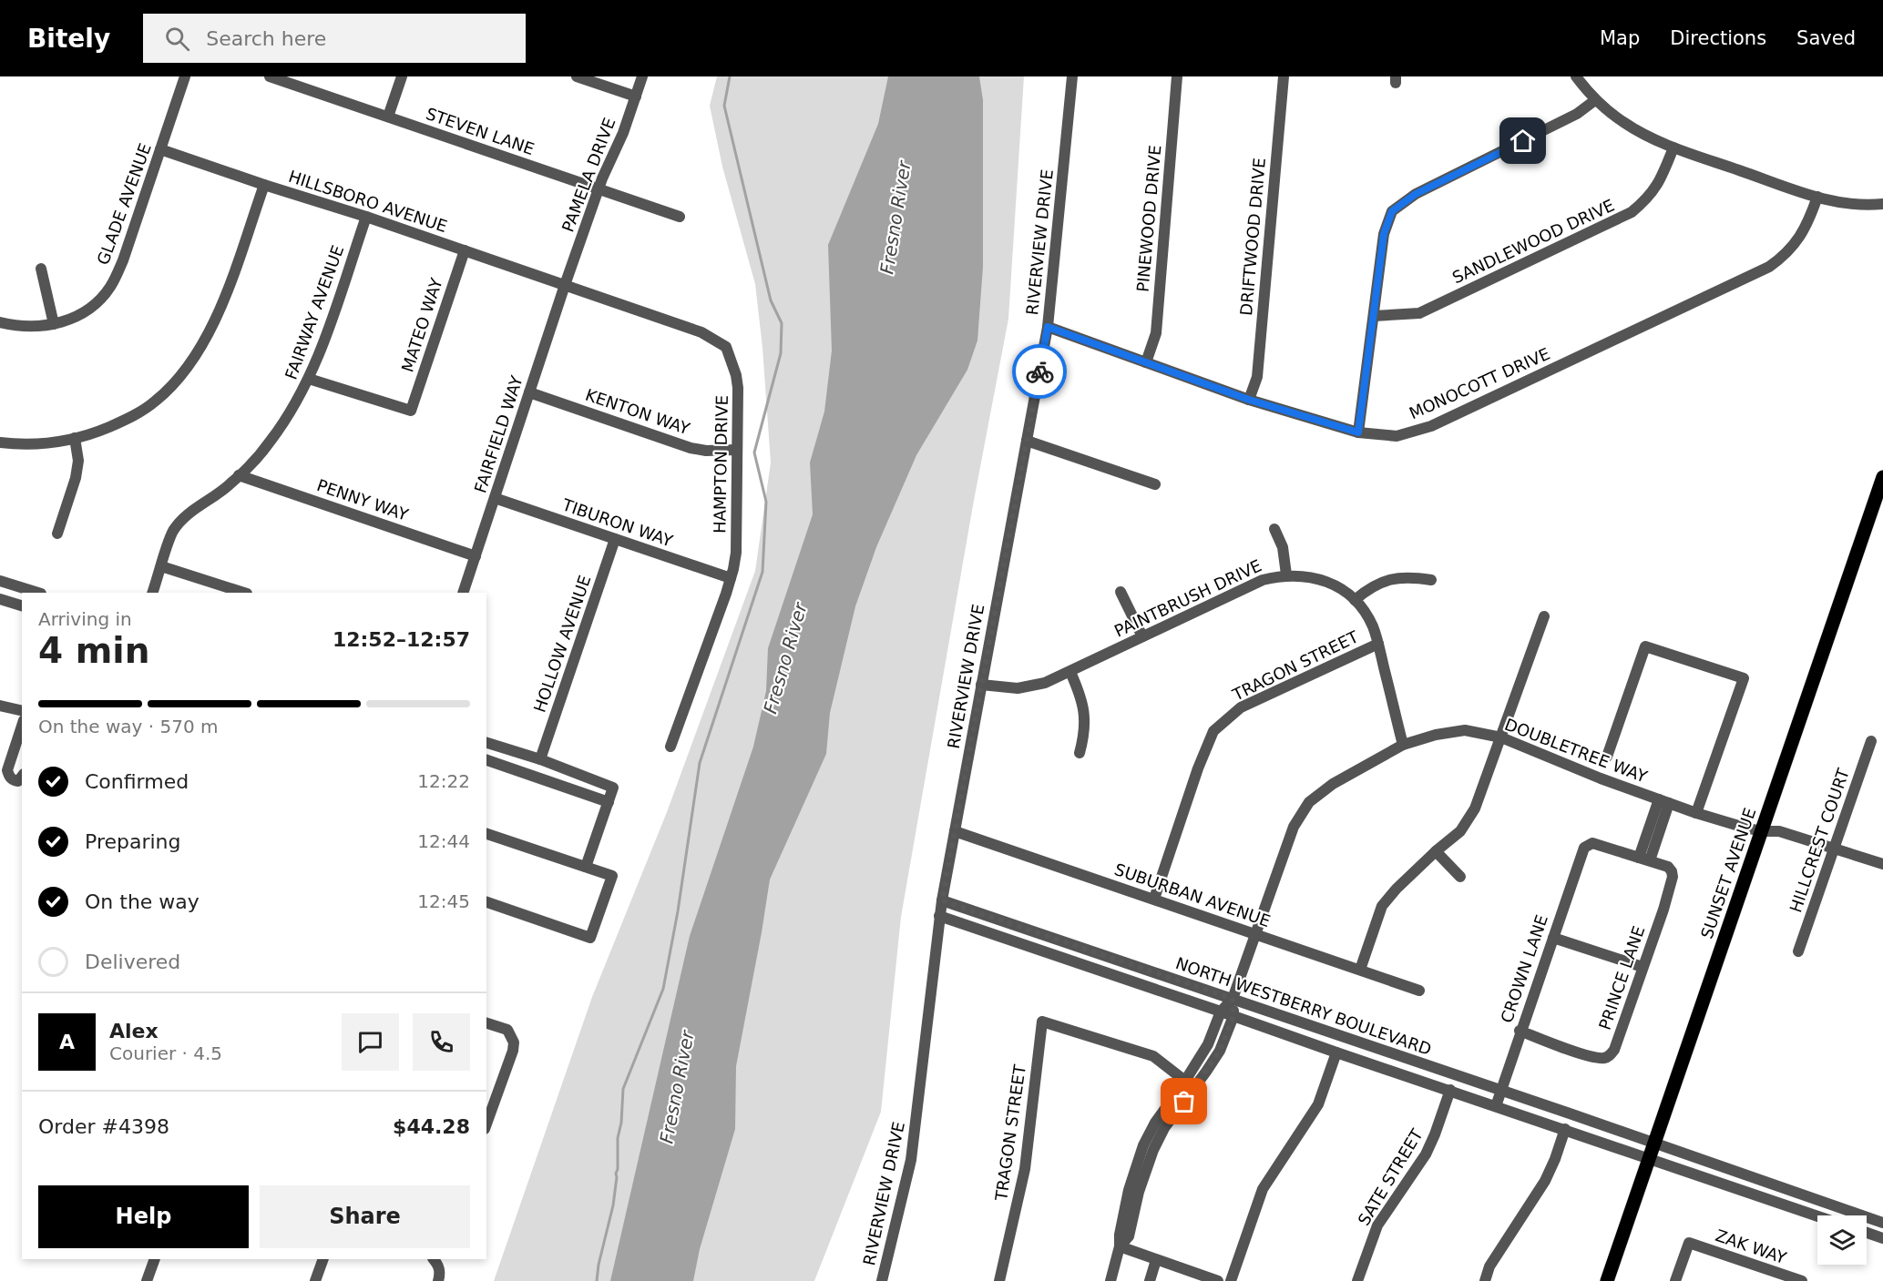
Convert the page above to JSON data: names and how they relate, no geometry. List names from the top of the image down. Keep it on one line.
{"streets":{"main road":["SUNSET AVENUE"],"street":["STEVEN LANE","PAMELA DRIVE","HILLSBORO AVENUE","GLADE AVENUE","PINEWOOD DRIVE","DRIFTWOOD DRIVE","SANDLEWOOD DRIVE","RIVERVIEW DRIVE","FAIRWAY AVENUE","MATEO WAY","MONOCOTT DRIVE","KENTON WAY","FAIRFIELD WAY","HAMPTON DRIVE","PENNY WAY","TIBURON WAY","PAINTBRUSH DRIVE","HOLLOW AVENUE","TRAGON STREET","DOUBLETREE WAY","HILLCREST COURT","SUBURBAN AVENUE","CROWN LANE","PRINCE LANE","NORTH WESTBERRY BOULEVARD","SATE STREET","ZAK WAY"]},"crossings":[["STEVEN LANE","PAMELA DRIVE"],["PAMELA DRIVE","HILLSBORO AVENUE"],["PAMELA DRIVE","FAIRFIELD WAY"],["PAMELA DRIVE","HAMPTON DRIVE"],["HILLSBORO AVENUE","GLADE AVENUE"],["HILLSBORO AVENUE","FAIRWAY AVENUE"],["HILLSBORO AVENUE","MATEO WAY"],["HILLSBORO AVENUE","FAIRFIELD WAY"],["HILLSBORO AVENUE","HAMPTON DRIVE"],["PINEWOOD DRIVE","MONOCOTT DRIVE"],["DRIFTWOOD DRIVE","MONOCOTT DRIVE"],["RIVERVIEW DRIVE","MONOCOTT DRIVE"],["RIVERVIEW DRIVE","PAINTBRUSH DRIVE"],["RIVERVIEW DRIVE","SUBURBAN AVENUE"],["RIVERVIEW DRIVE","NORTH WESTBERRY BOULEVARD"],["FAIRWAY AVENUE","MATEO WAY"],["FAIRWAY AVENUE","PENNY WAY"],["KENTON WAY","FAIRFIELD WAY"],["KENTON WAY","HAMPTON DRIVE"],["FAIRFIELD WAY","HAMPTON DRIVE"],["FAIRFIELD WAY","PENNY WAY"],["FAIRFIELD WAY","TIBURON WAY"],["HAMPTON DRIVE","TIBURON WAY"],["TIBURON WAY","HOLLOW AVENUE"],["PAINTBRUSH DRIVE","TRAGON STREET"],["PAINTBRUSH DRIVE","DOUBLETREE WAY"],["TRAGON STREET","DOUBLETREE WAY"],["TRAGON STREET","SUBURBAN AVENUE"],["DOUBLETREE WAY","HILLCREST COURT"],["DOUBLETREE WAY","SUNSET AVENUE"],["DOUBLETREE WAY","SUBURBAN AVENUE"],["DOUBLETREE WAY","NORTH WESTBERRY BOULEVARD"],["SUNSET AVENUE","NORTH WESTBERRY BOULEVARD"],["CROWN LANE","PRINCE LANE"],["CROWN LANE","NORTH WESTBERRY BOULEVARD"],["NORTH WESTBERRY BOULEVARD","SATE STREET"]],"water":["Fresno River"],"page":{"header":"Bitely","search":"Search here","nav":["Map","Directions","Saved"],"heading":["4 min","Arriving in","12:52–12:57"],"panel":["Alex","Courier · 4.5","Order #4398","$44.28"],"bar":"On the way · 570 m","list":[["Confirmed","12:22"],["Preparing","12:44"],["On the way","12:45"],"Delivered"],"round":"A","buttons":["Help","Share"]}}
